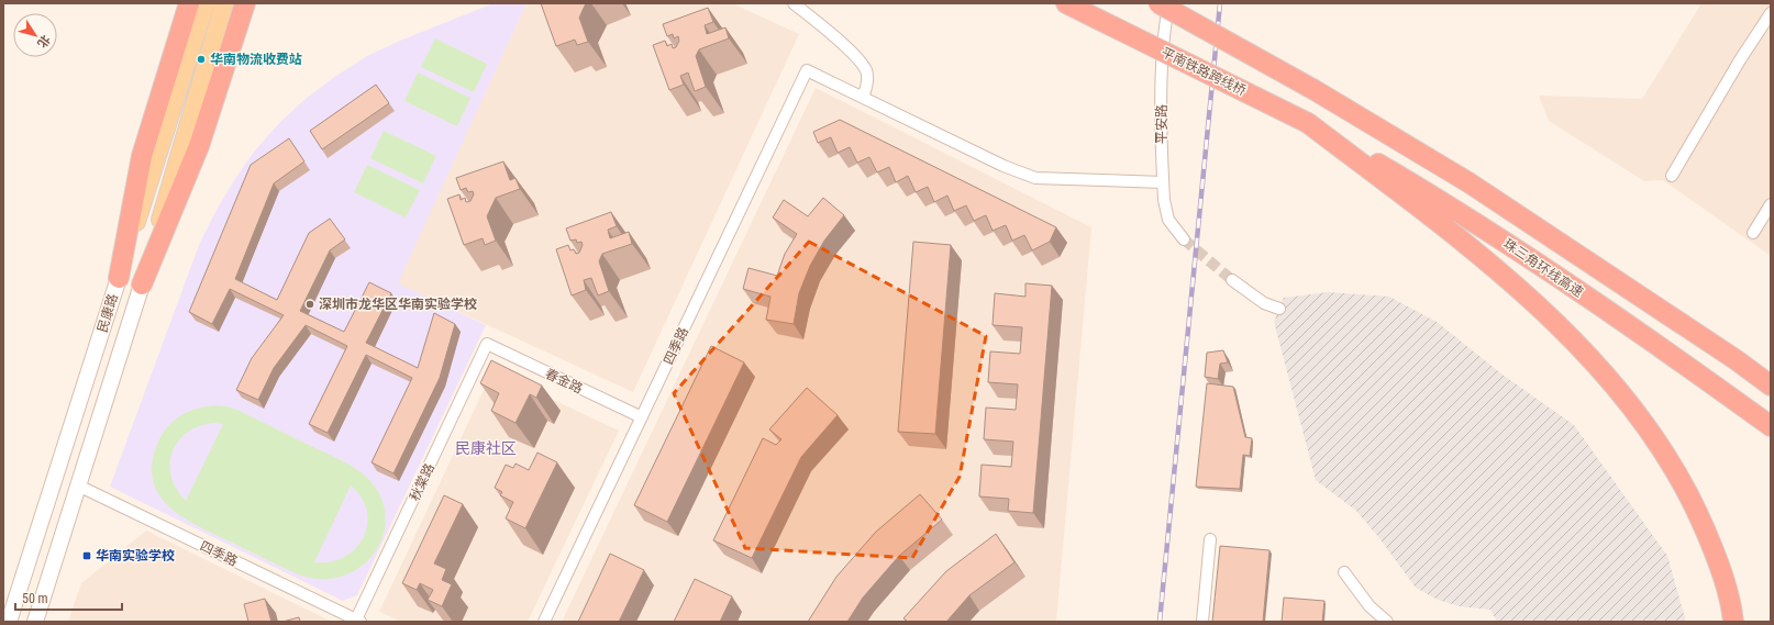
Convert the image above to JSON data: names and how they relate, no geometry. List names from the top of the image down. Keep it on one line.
{"streets":{"highway":["平南铁路跨线桥","珠三角环线高速"],"main road":["民康路"],"street":["平安路","四季路","春金路","秋棠路"]},"crossings":[["平南铁路跨线桥","珠三角环线高速"],["民康路","四季路"],["四季路","春金路"],["四季路","秋棠路"],["春金路","秋棠路"]],"districts":["民康社区"],"places":{"other":["华南物流收费站","深圳市龙华区华南实验学校"],"transit":["华南实验学校"]},"scale_bar":"50 m","north":"bottom right"}
